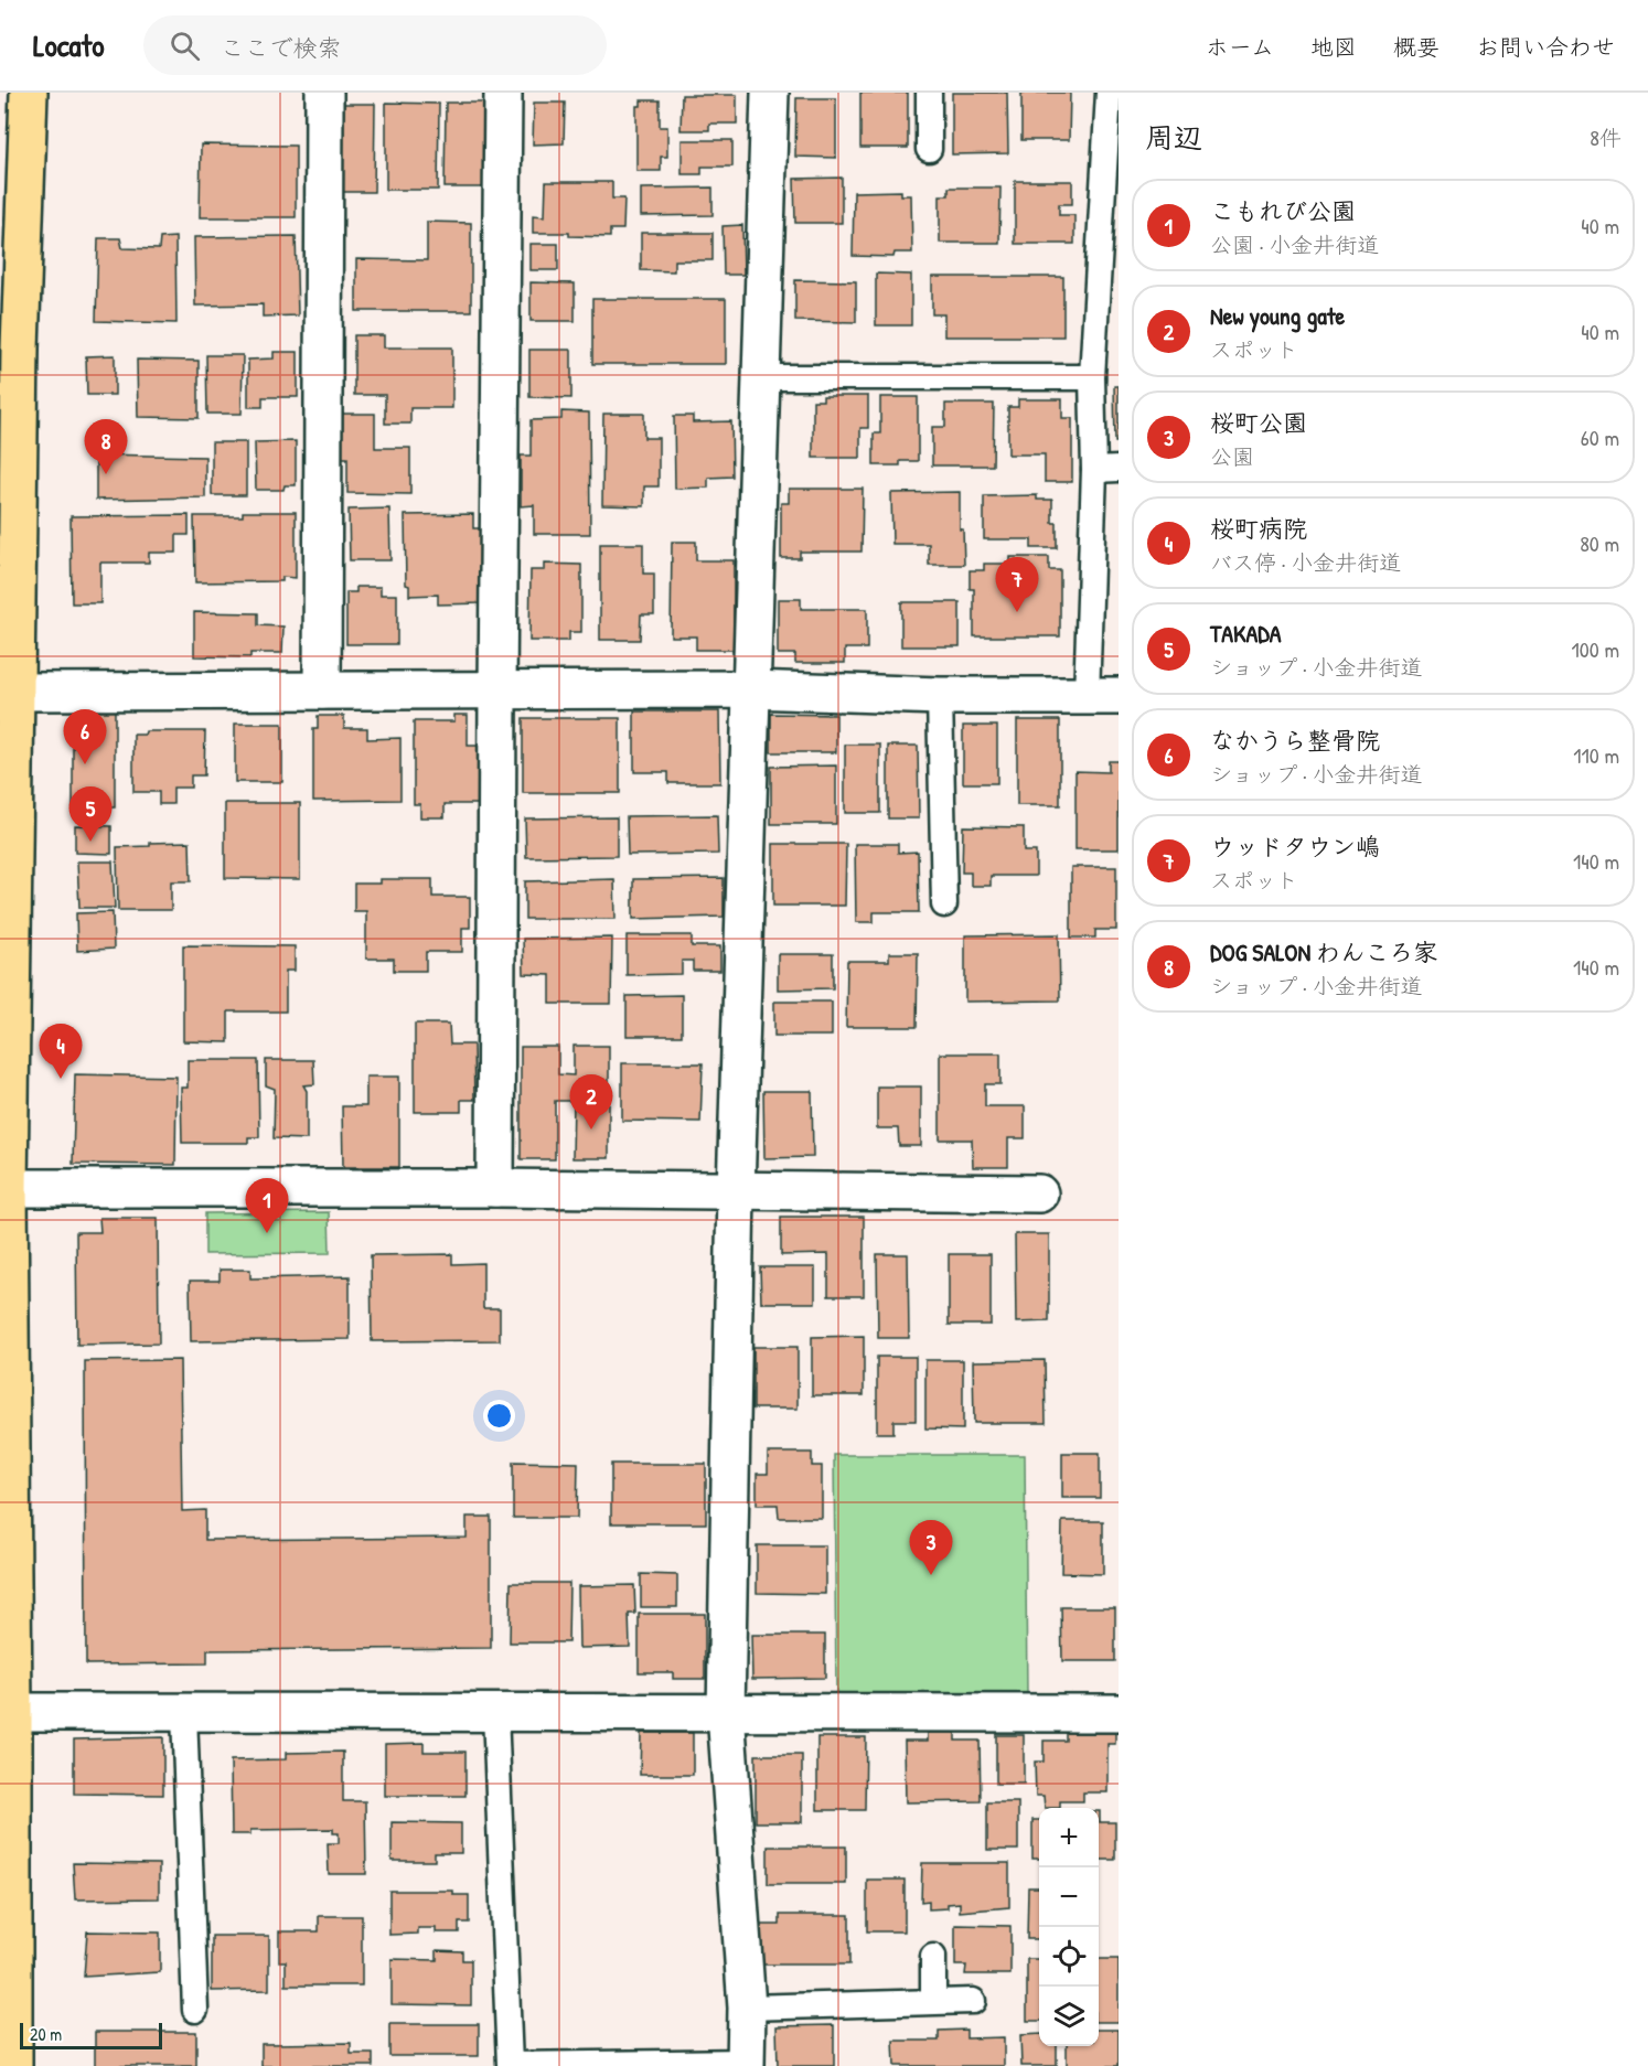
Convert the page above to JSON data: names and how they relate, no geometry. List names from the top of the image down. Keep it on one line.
{"scale_bar":"20 m","page":{"header":"Locato","search":"ここで検索","nav":["ホーム","地図","概要","お問い合わせ"],"heading":["周辺","8件"],"list":[{"mark":"1","name":"こもれび公園","note":"公園 · 小金井街道","value":"40 m"},{"mark":"2","name":"New young gate","note":"スポット","value":"40 m"},{"mark":"3","name":"桜町公園","note":"公園","value":"60 m"},{"mark":"4","name":"桜町病院","note":"バス停 · 小金井街道","value":"80 m"},{"mark":"5","name":"TAKADA","note":"ショップ · 小金井街道","value":"100 m"},{"mark":"6","name":"なかうら整骨院","note":"ショップ · 小金井街道","value":"110 m"},{"mark":"7","name":"ウッドタウン嶋","note":"スポット","value":"140 m"},{"mark":"8","name":"DOG SALON わんころ家","note":"ショップ · 小金井街道","value":"140 m"}],"pins":["8","7","6","5","4","2","1","3"],"map_buttons":["+","−"],"scale":"20 m"}}
